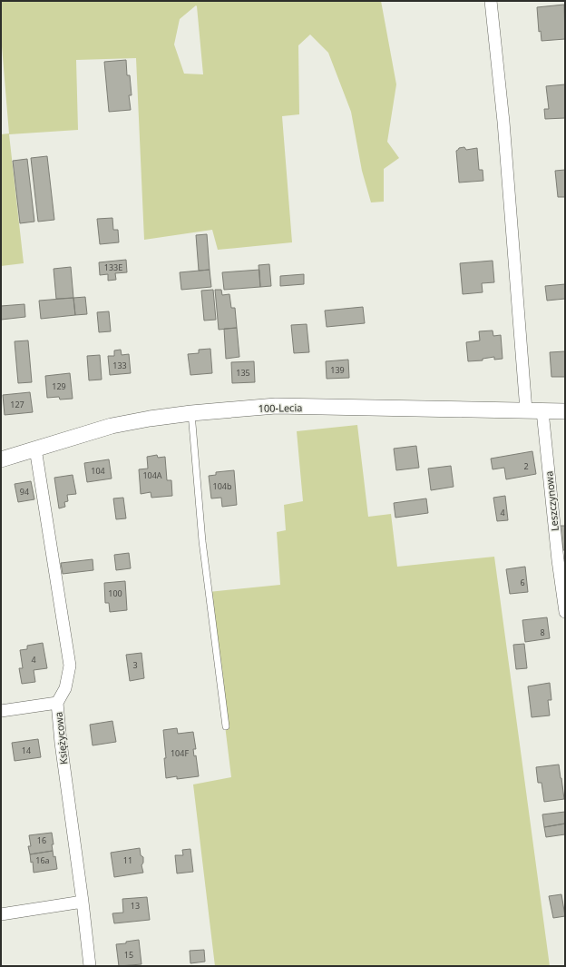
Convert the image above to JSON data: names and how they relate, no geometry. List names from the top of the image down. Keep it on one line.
{"streets":{"street":["100-Lecia","Leszczynowa","Księżycowa"]},"crossings":[["100-Lecia","Leszczynowa"],["100-Lecia","Księżycowa"]],"house_numbers":["133E","133","139","135","129","127","2","104","104A","104b","94","4","6","100","8","4","3","14","104F","16","16a","11","13","15"]}
